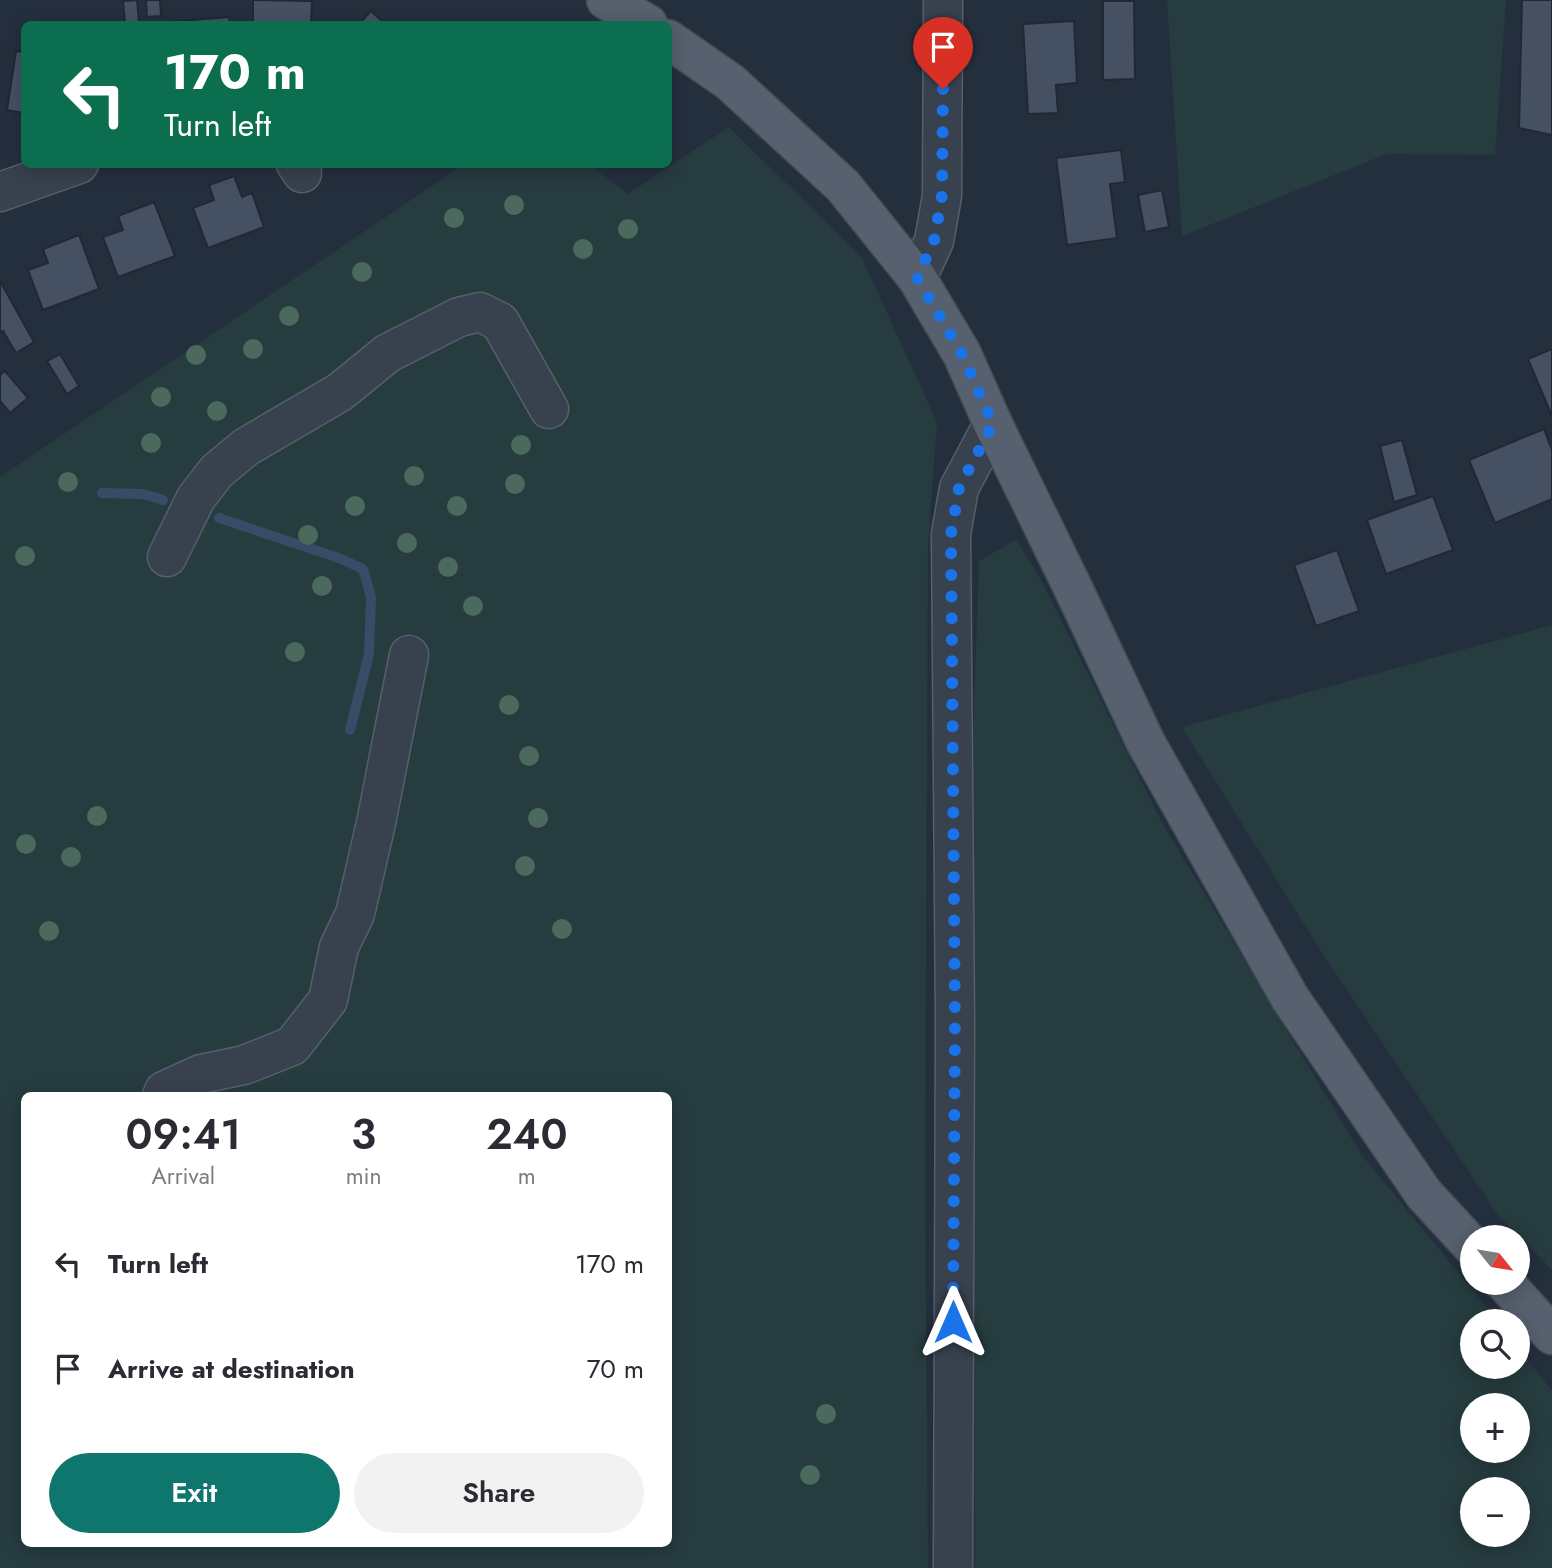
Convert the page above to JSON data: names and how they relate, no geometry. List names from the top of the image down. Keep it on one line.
{"north":"bottom right","page":{"turn":["170 m","Turn left"],"eta":["09:41","Arrival","3","min","240","m"],"list":[{"name":"Turn left","value":"170 m"},{"name":"Arrive at destination","value":"70 m"}],"map_buttons":["+","−"],"buttons":["Exit","Share"]}}
